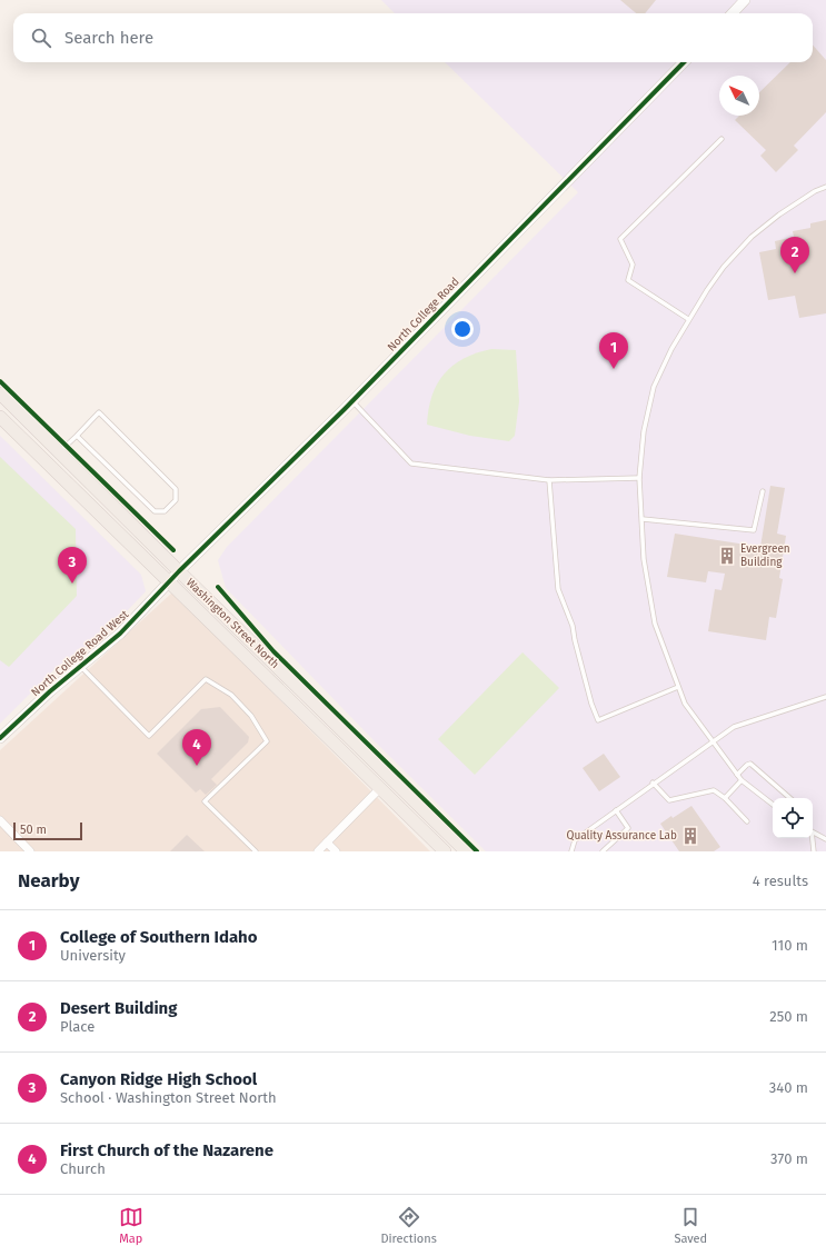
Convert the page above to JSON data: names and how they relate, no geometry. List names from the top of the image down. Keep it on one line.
{"streets":{"main road":["Washington Street North"],"street":["North College Road","North College Road West"]},"crossings":[["North College Road","Washington Street North"],["North College Road","North College Road West"],["Washington Street North","North College Road West"]],"places":{"building":["Evergreen Building","Quality Assurance Lab"]},"scale_bar":"50 m","north":"top left","page":{"search":"Search here","pins":["2","1","3","4"],"scale":"50 m","heading":["Nearby","4 results"],"list":[{"mark":"1","name":"College of Southern Idaho","note":"University","value":"110 m"},{"mark":"2","name":"Desert Building","note":"Place","value":"250 m"},{"mark":"3","name":"Canyon Ridge High School","note":"School · Washington Street North","value":"340 m"},{"mark":"4","name":"First Church of the Nazarene","note":"Church","value":"370 m"}],"nav":["Map","Directions","Saved"]}}
